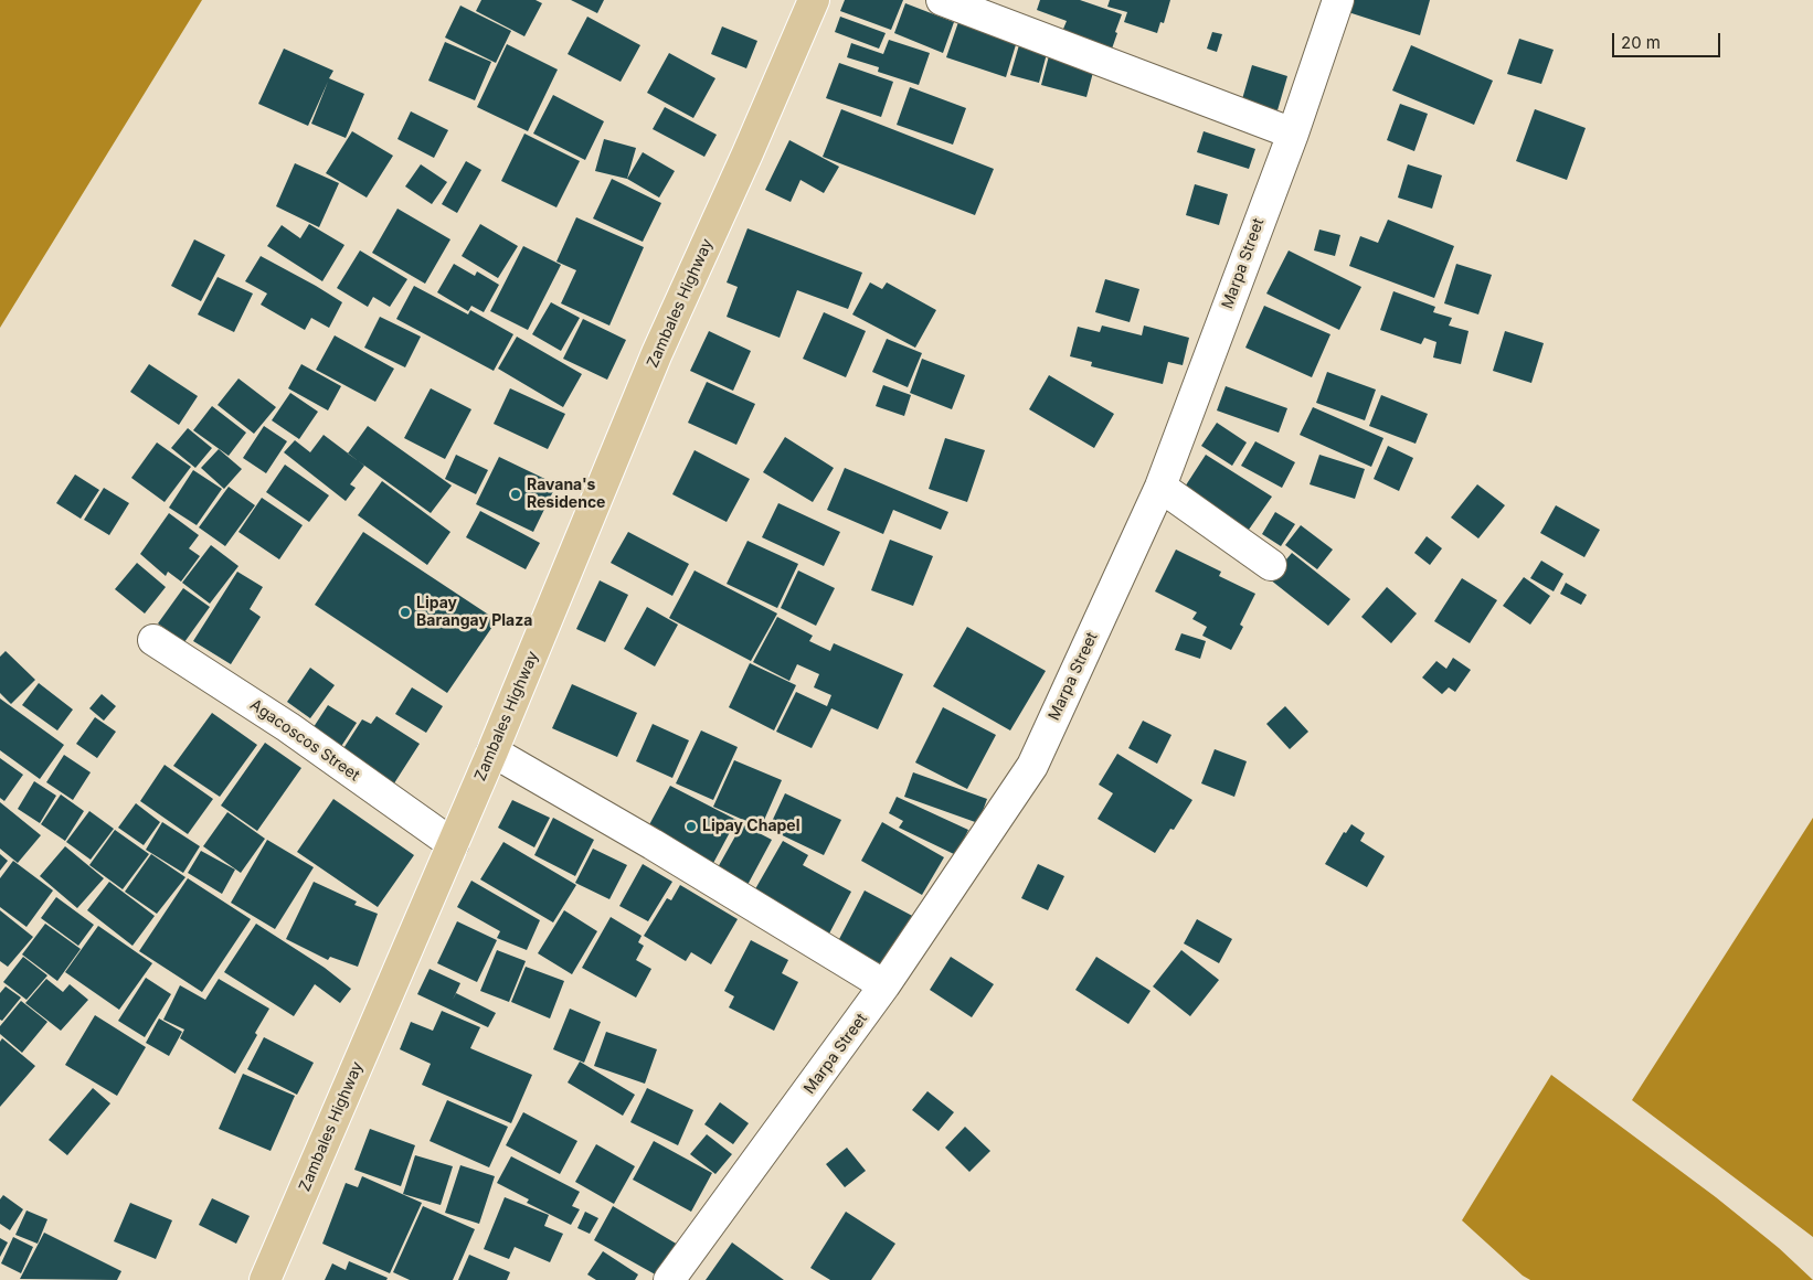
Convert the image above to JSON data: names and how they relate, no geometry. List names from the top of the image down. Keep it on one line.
{"streets":{"main road":["Zambales Highway"],"street":["Marpa Street","Agacoscos Street"]},"crossings":[["Zambales Highway","Agacoscos Street"]],"places":["Ravana's Residence","Lipay Barangay Plaza","Lipay Chapel"],"scale_bar":"20 m"}
